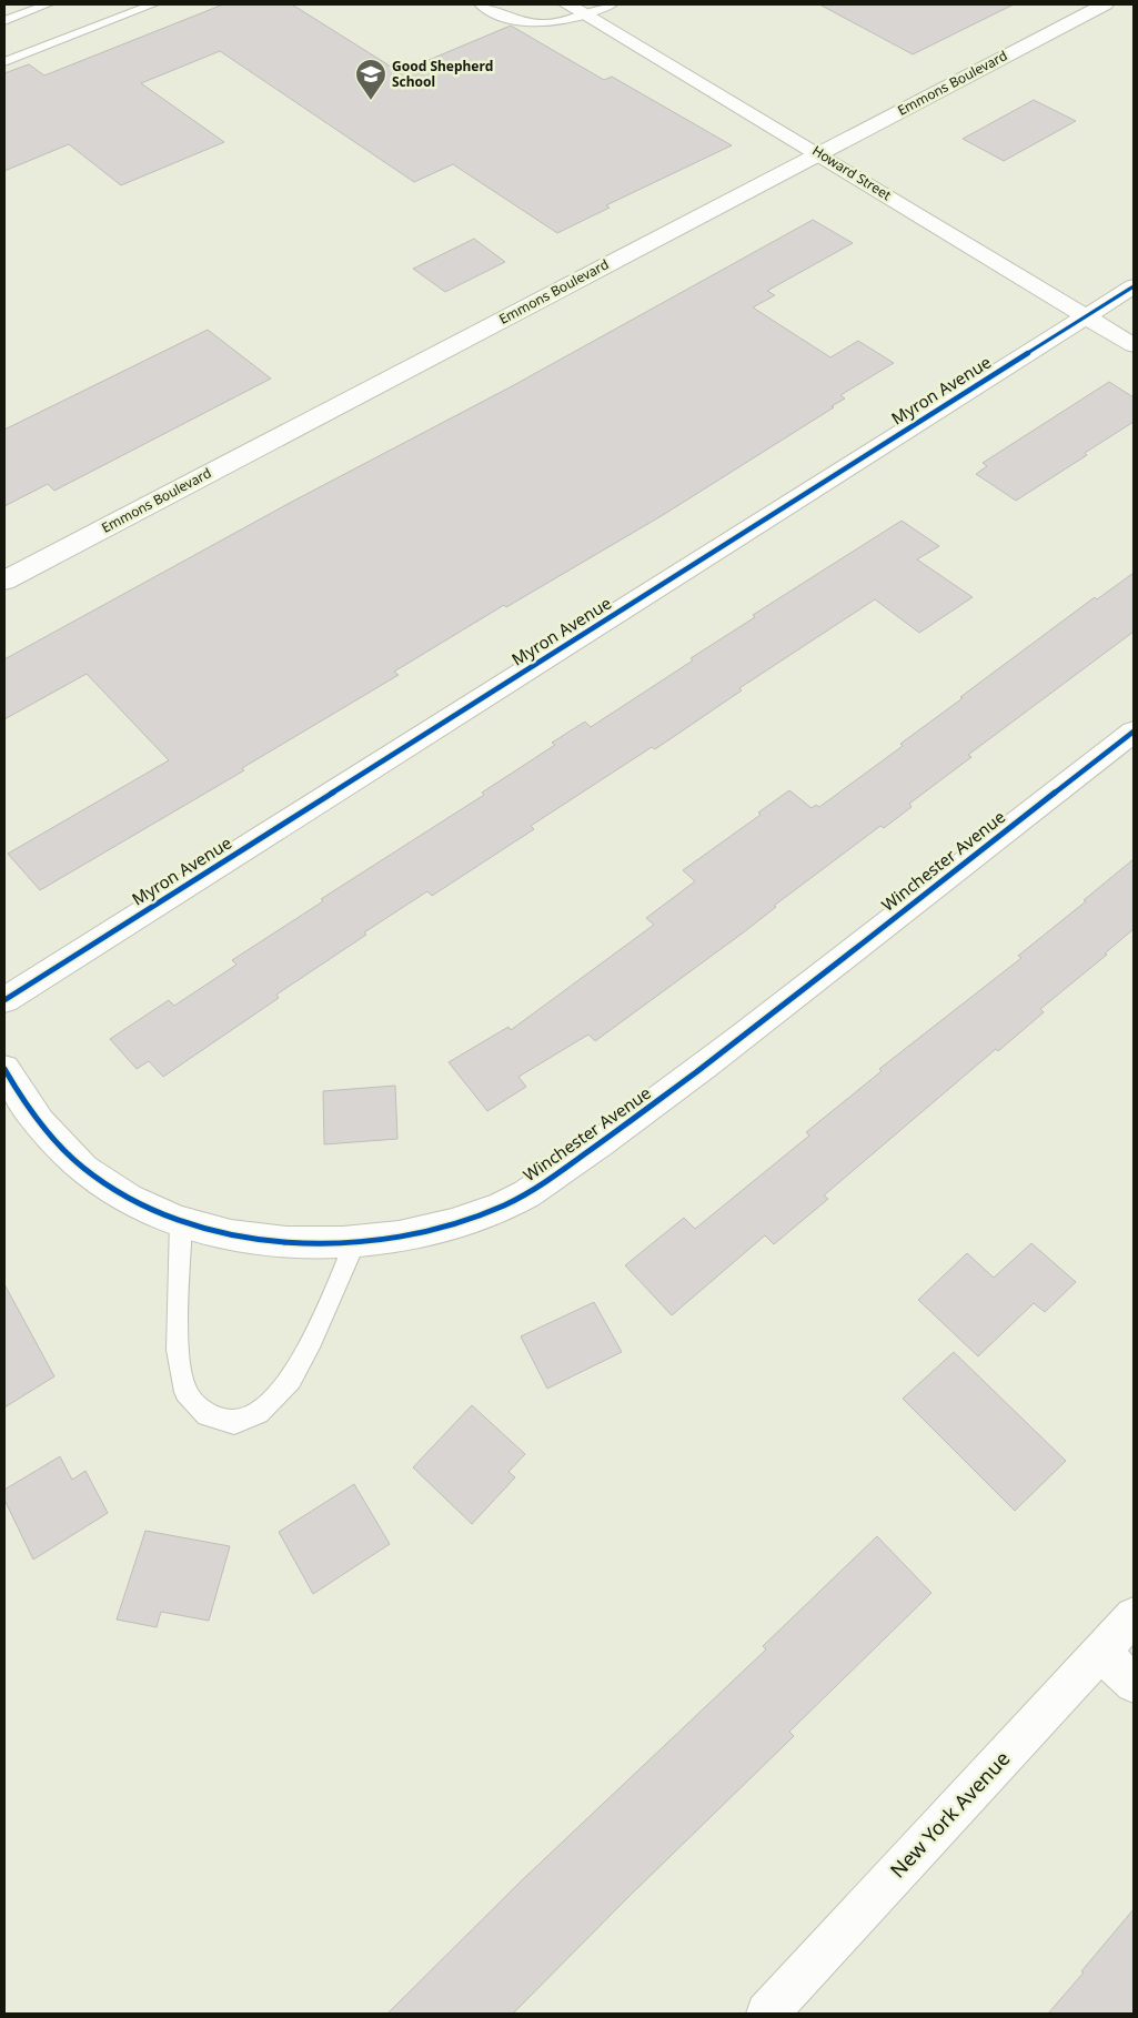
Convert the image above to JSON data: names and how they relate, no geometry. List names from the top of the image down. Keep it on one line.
{"streets":{"street":["Emmons Boulevard","Howard Street","Myron Avenue","Winchester Avenue","New York Avenue"]},"crossings":[["Emmons Boulevard","Howard Street"],["Howard Street","Myron Avenue"]],"places":{"school or university":["Good Shepherd School"]}}
